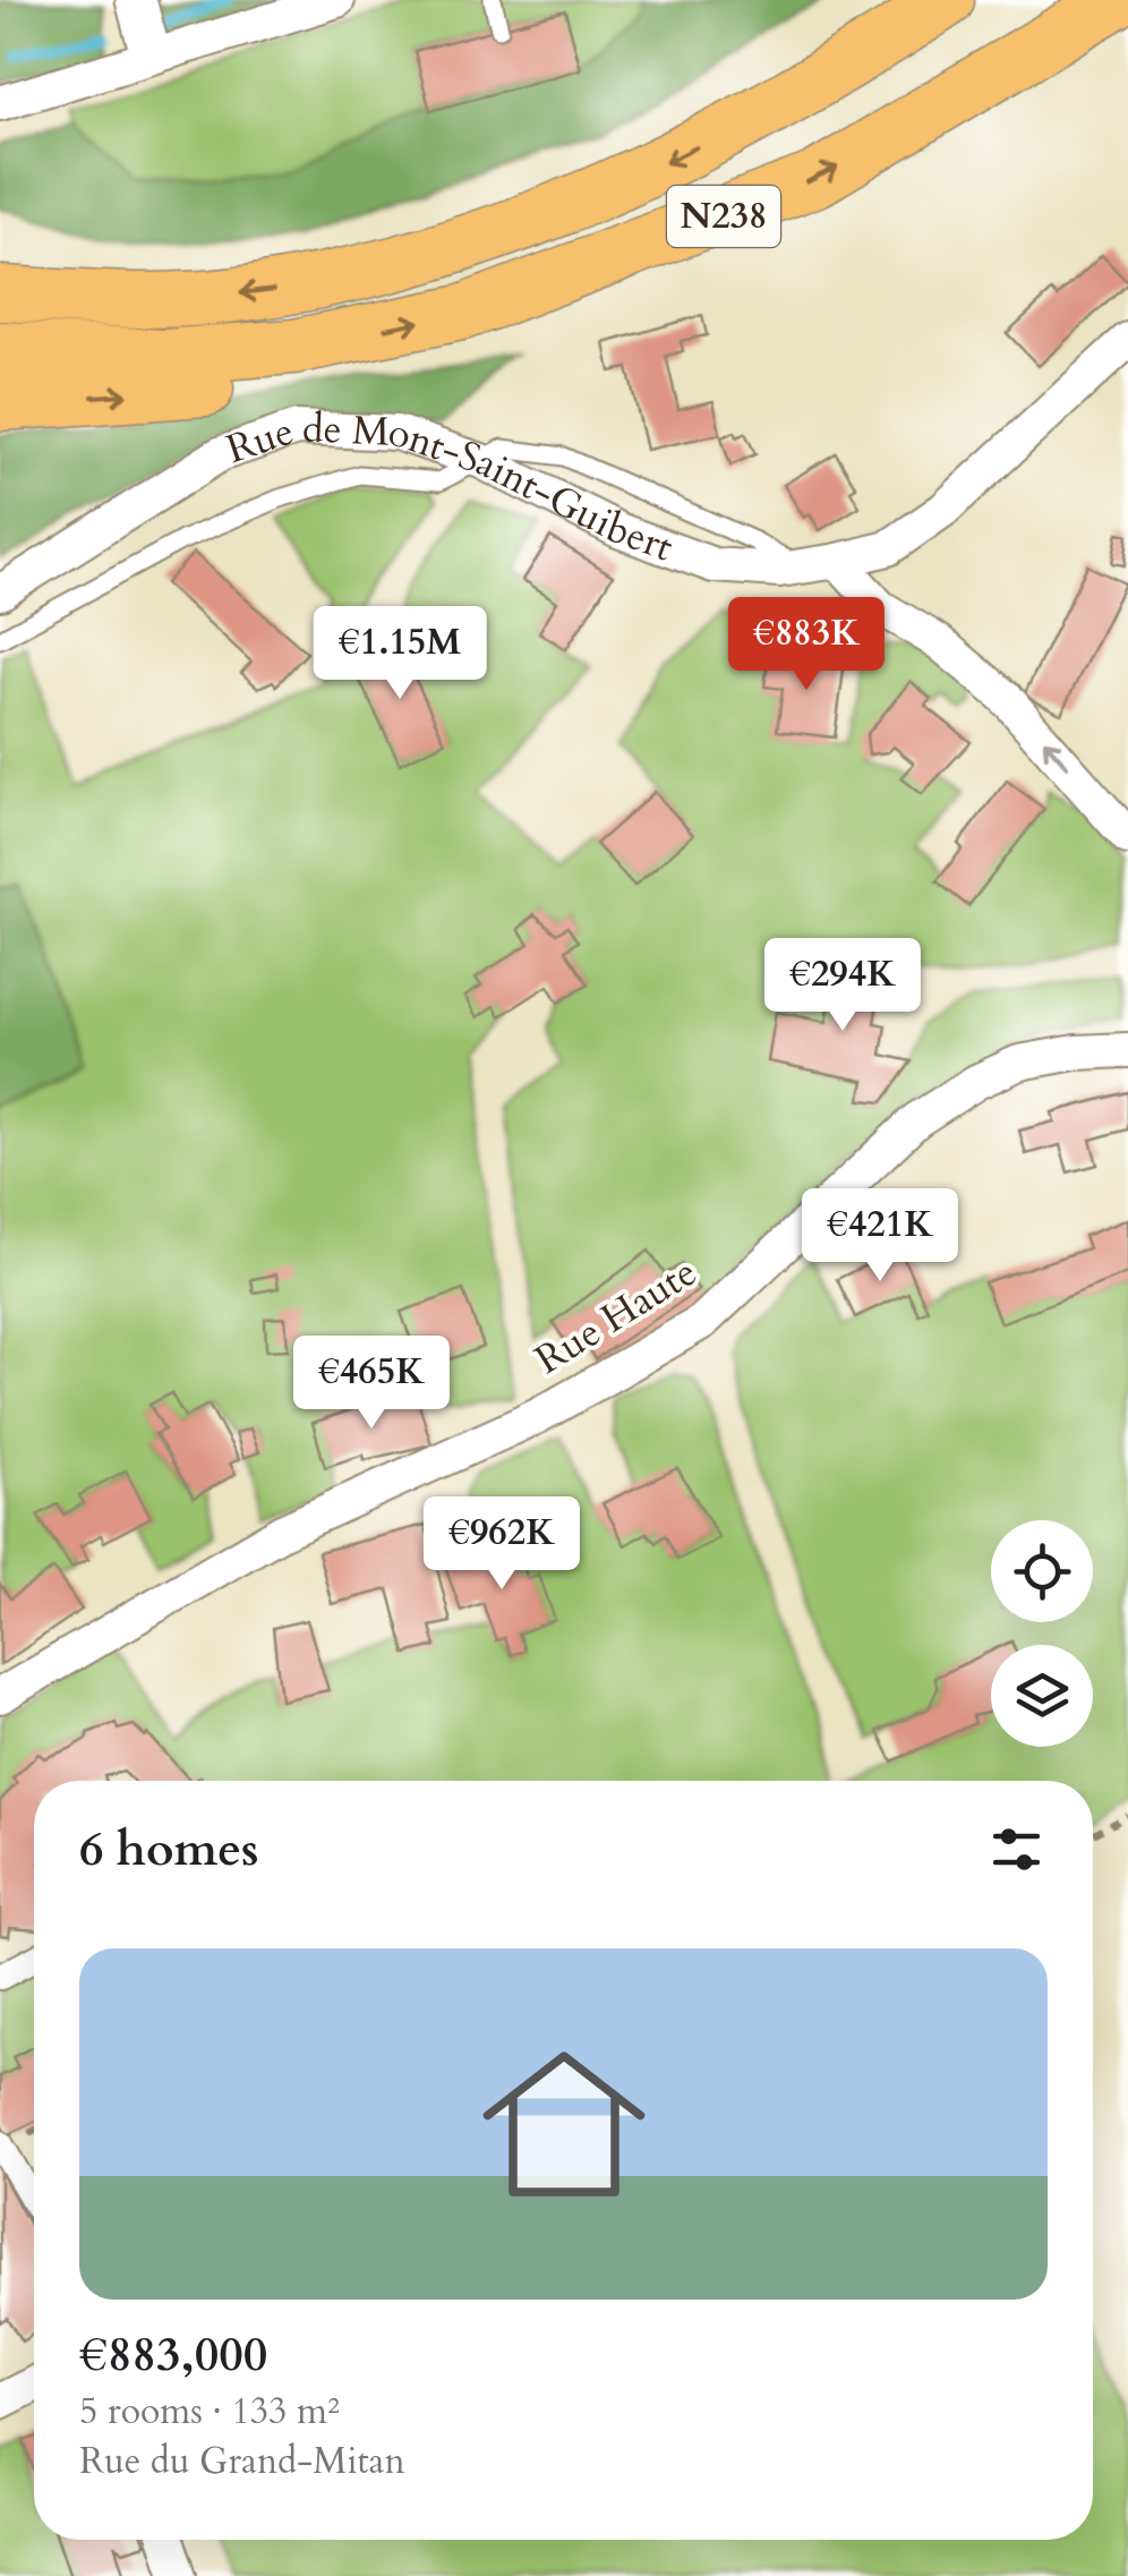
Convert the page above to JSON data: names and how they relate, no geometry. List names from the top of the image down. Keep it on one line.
{"streets":{"highway":["N238"],"street":["Rue de Mont-Saint-Guibert","Rue Haute"]},"page":{"price":["€883K","€1.15M","€294K","€421K","€465K","€962K"],"heading":"6 homes","list":[{"name":"€883,000","note":"5 rooms · 133 m² · Rue du Grand-Mitan"}]}}
